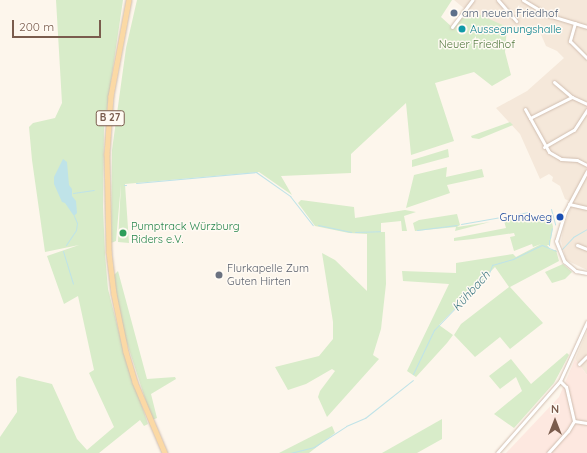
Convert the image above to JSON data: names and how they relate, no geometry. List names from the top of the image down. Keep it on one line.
{"streets":{"main road":["B 27"]},"water":["Kühbach"],"parks":["Neuer Friedhof"],"places":["am neuen Friedhof","Aussegnungshalle","Grundweg","Pumptrack Würzburg Riders e.V.","Flurkapelle Zum Guten Hirten"],"scale_bar":"200 m","north":"top"}
